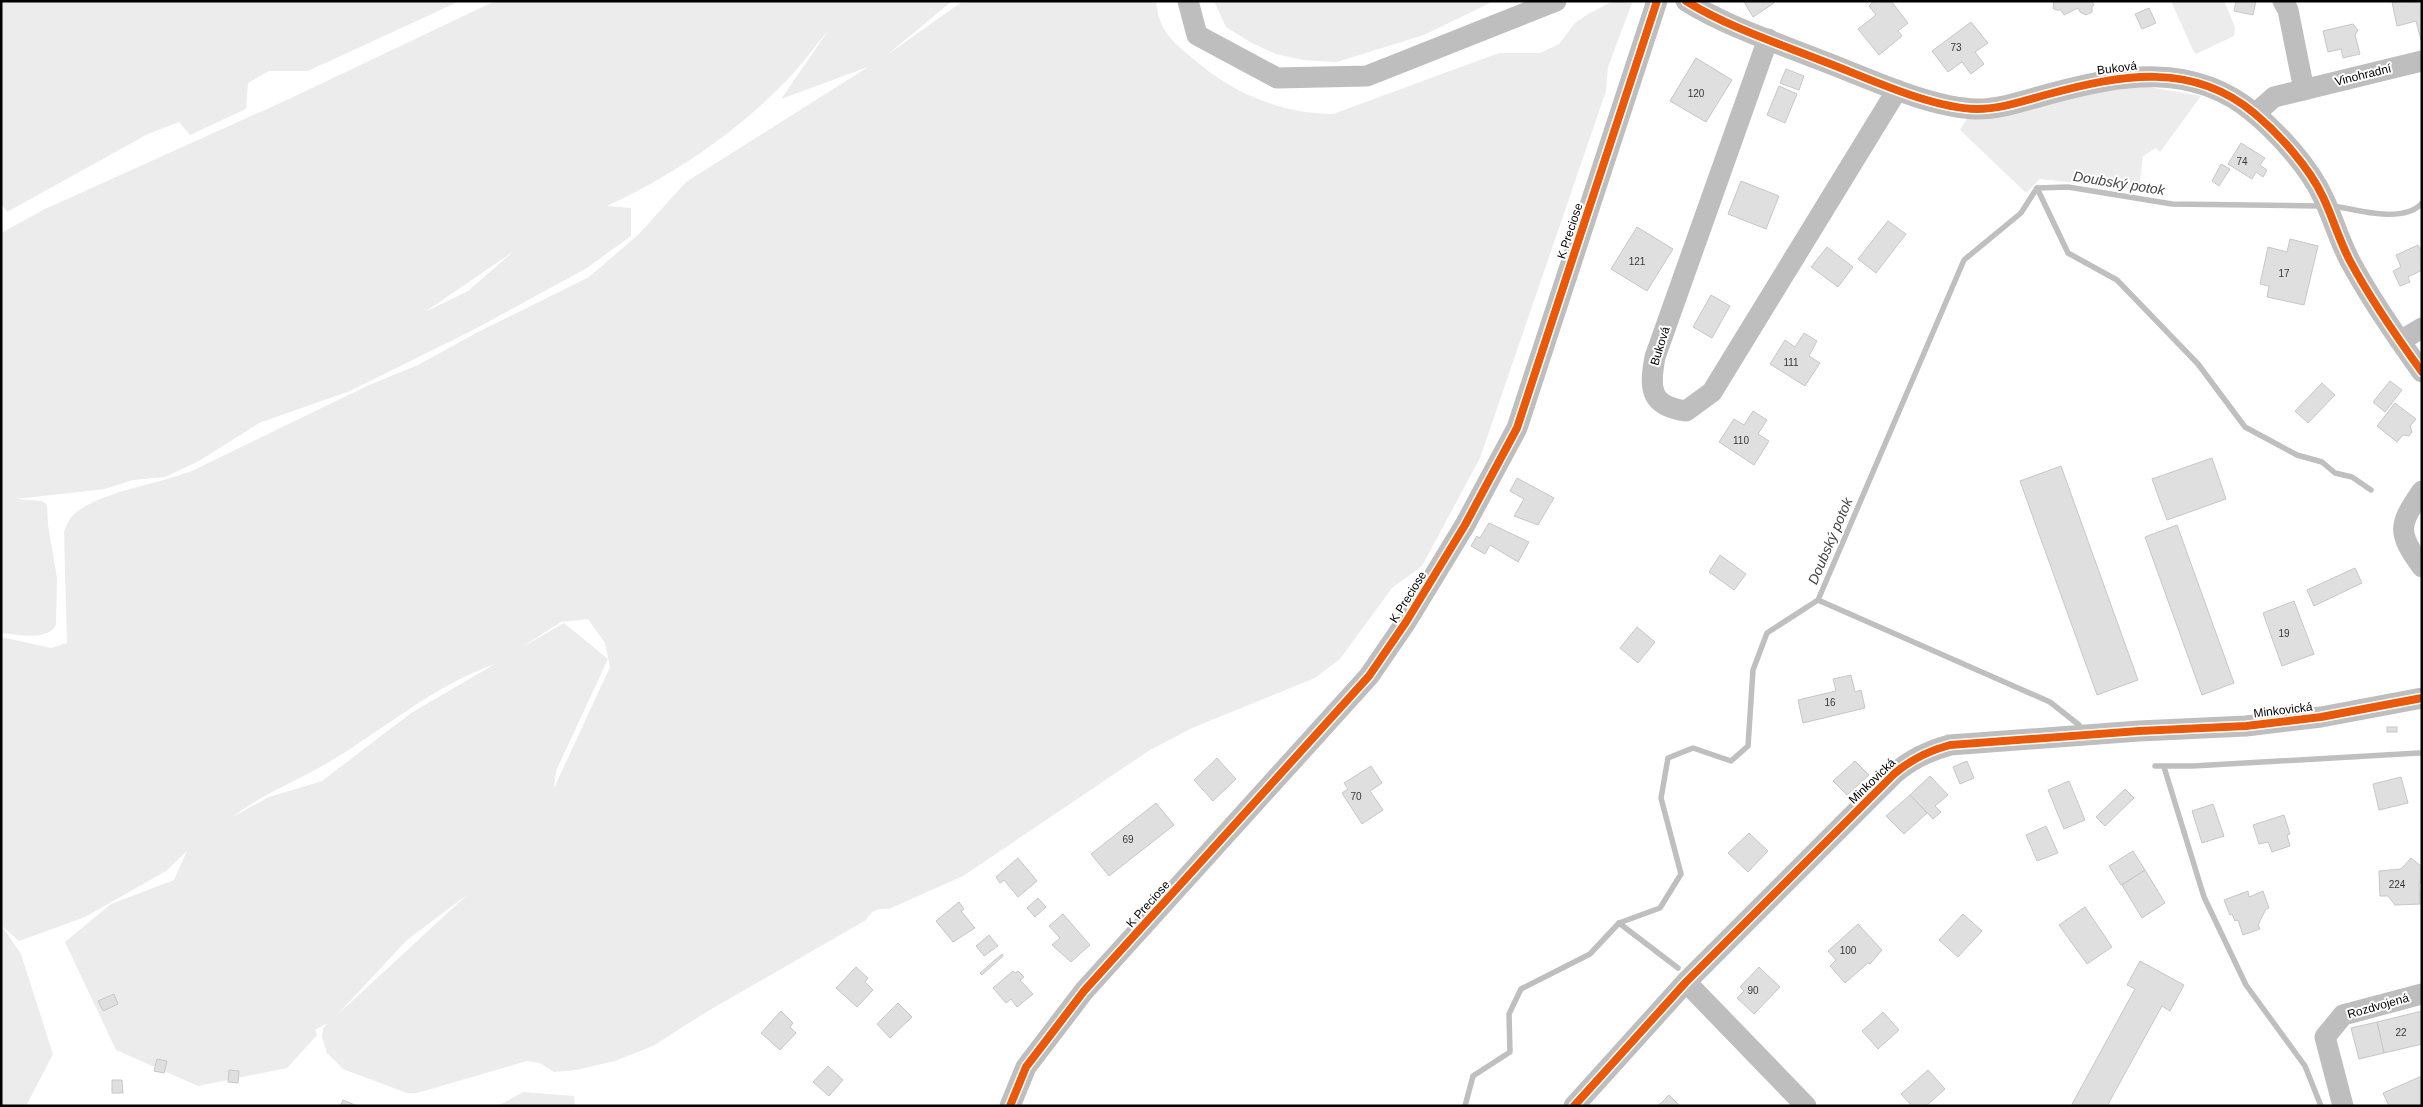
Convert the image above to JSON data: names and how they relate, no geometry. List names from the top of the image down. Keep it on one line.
{"streets":{"street":["Buková","Vinohradní","K Preciose","Minkovická","Rozdvojená"]},"crossings":[["Buková","Vinohradní"]],"water":["Doubský potok"],"house_numbers":["73","120","74","121","17","111","110","19","16","70","69","224","100","90","22"]}
